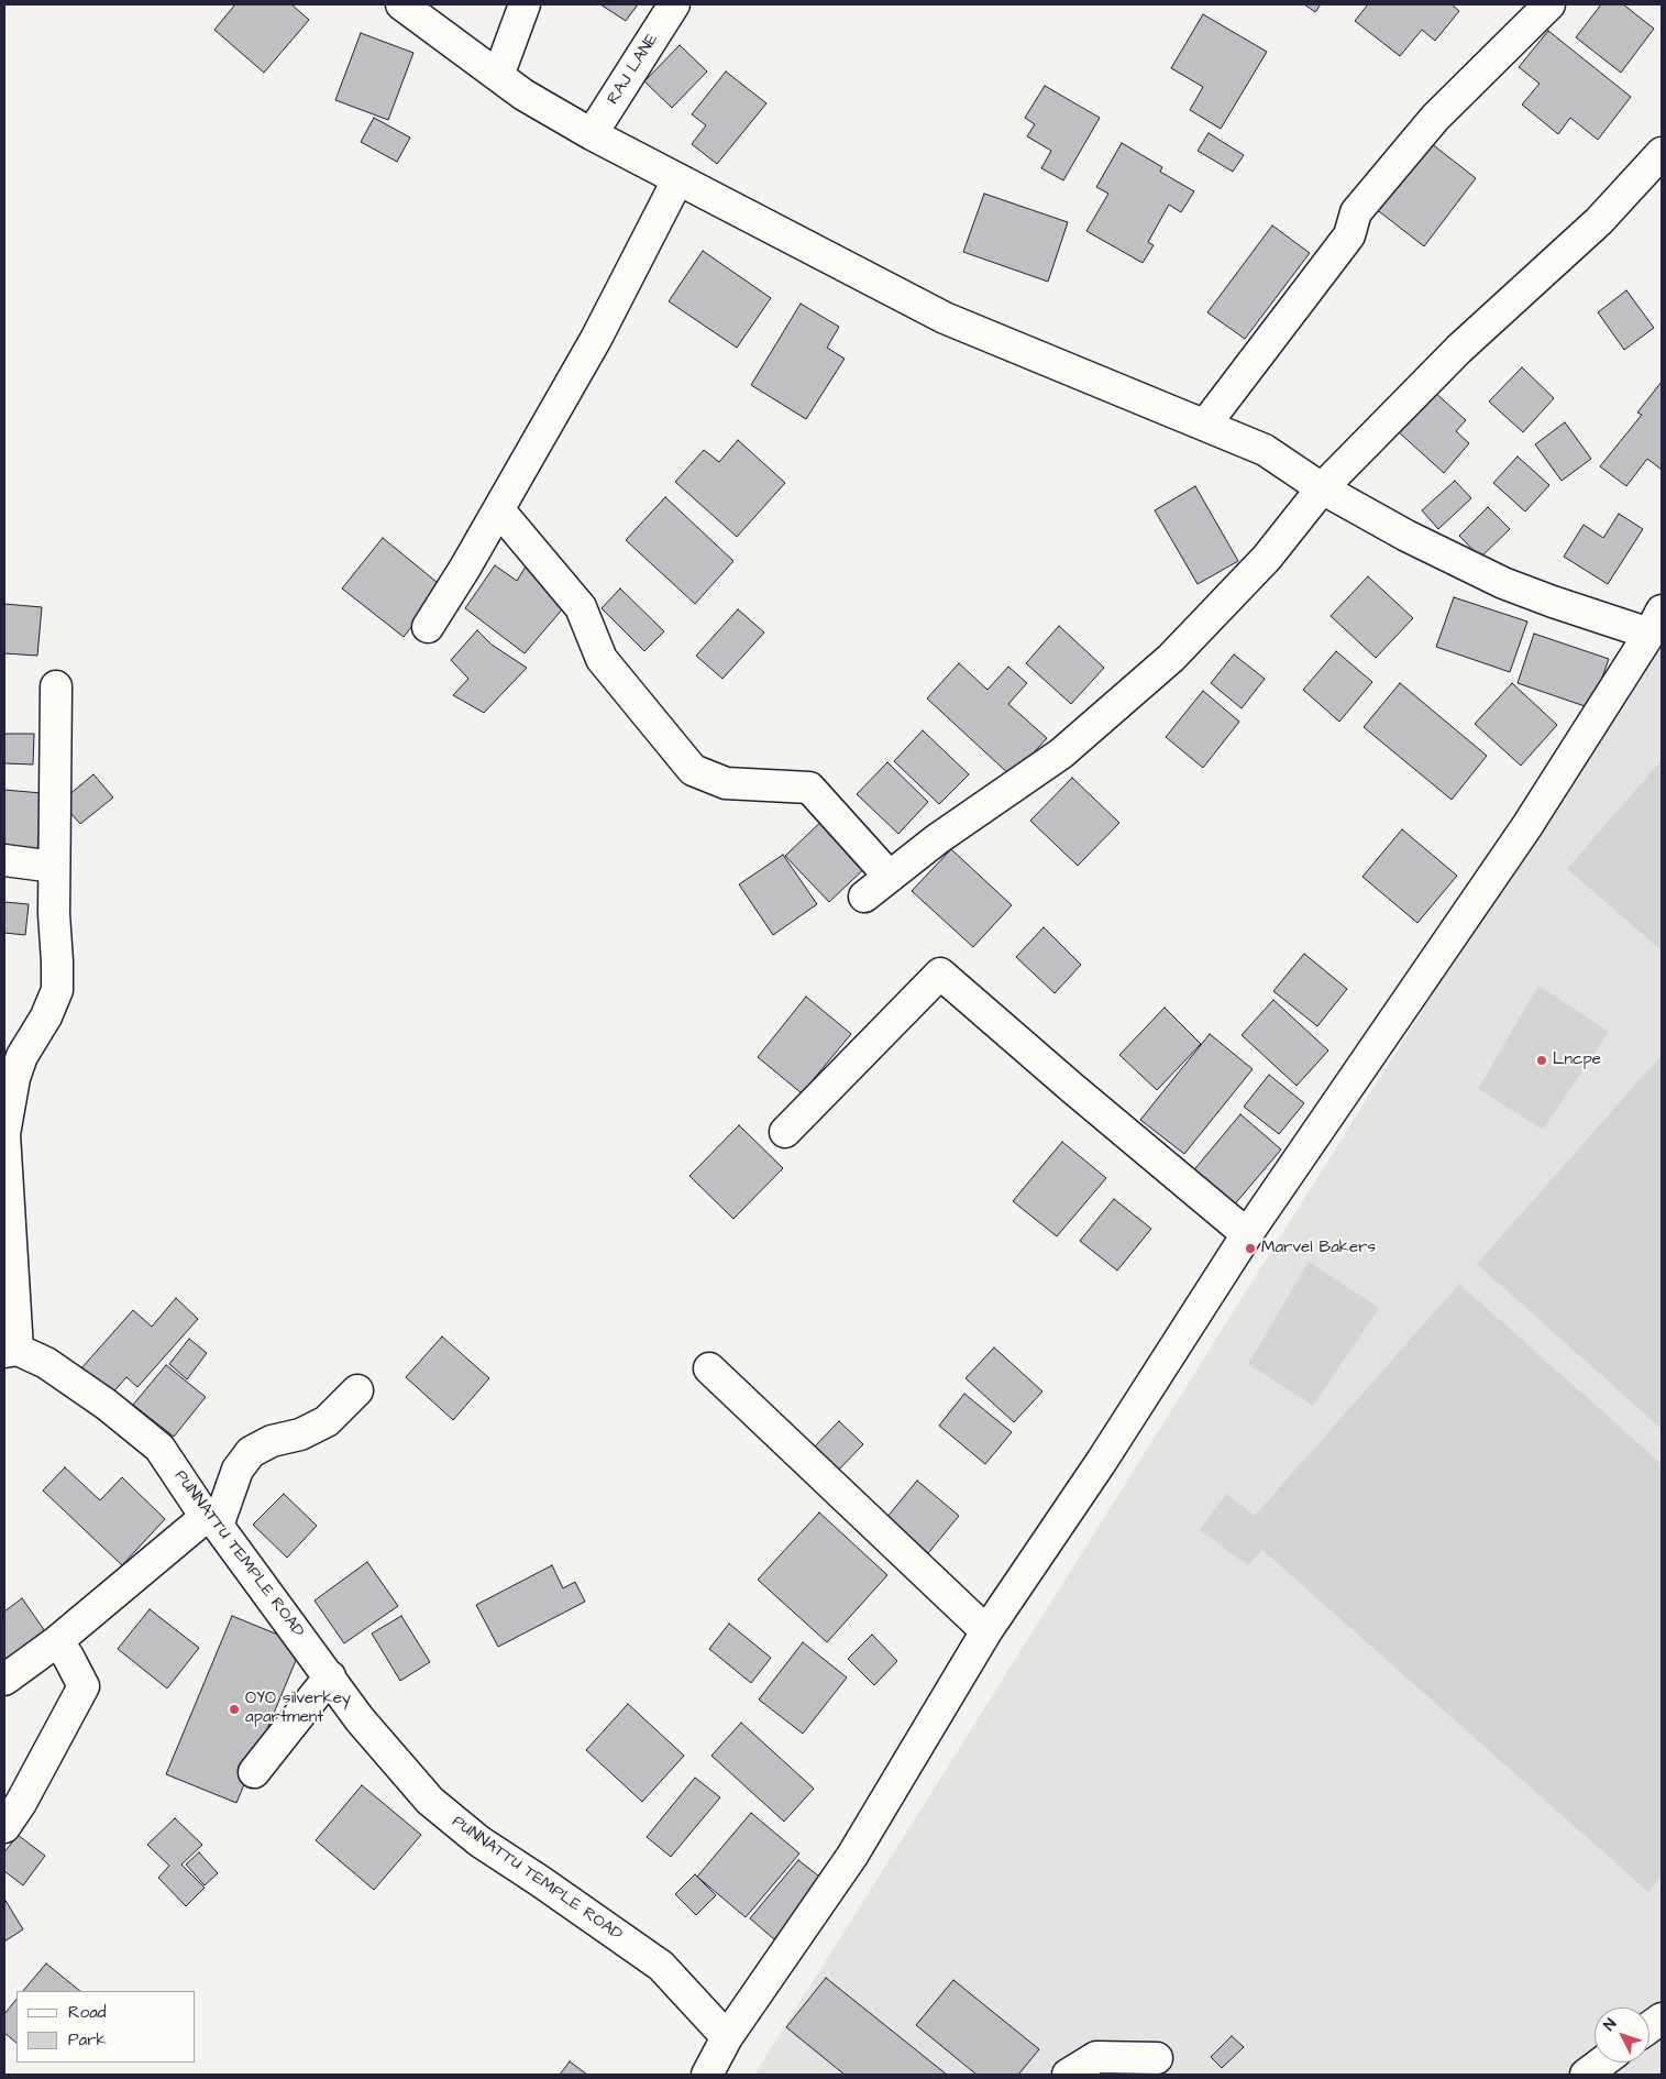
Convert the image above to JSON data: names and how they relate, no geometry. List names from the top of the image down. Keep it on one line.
{"streets":{"street":["RAJ LANE","PUNNATTU TEMPLE ROAD"]},"places":["Lncpe","Marvel Bakers","OYO silverkey apartment"],"legend":["Road","Park"],"north":"top left"}
